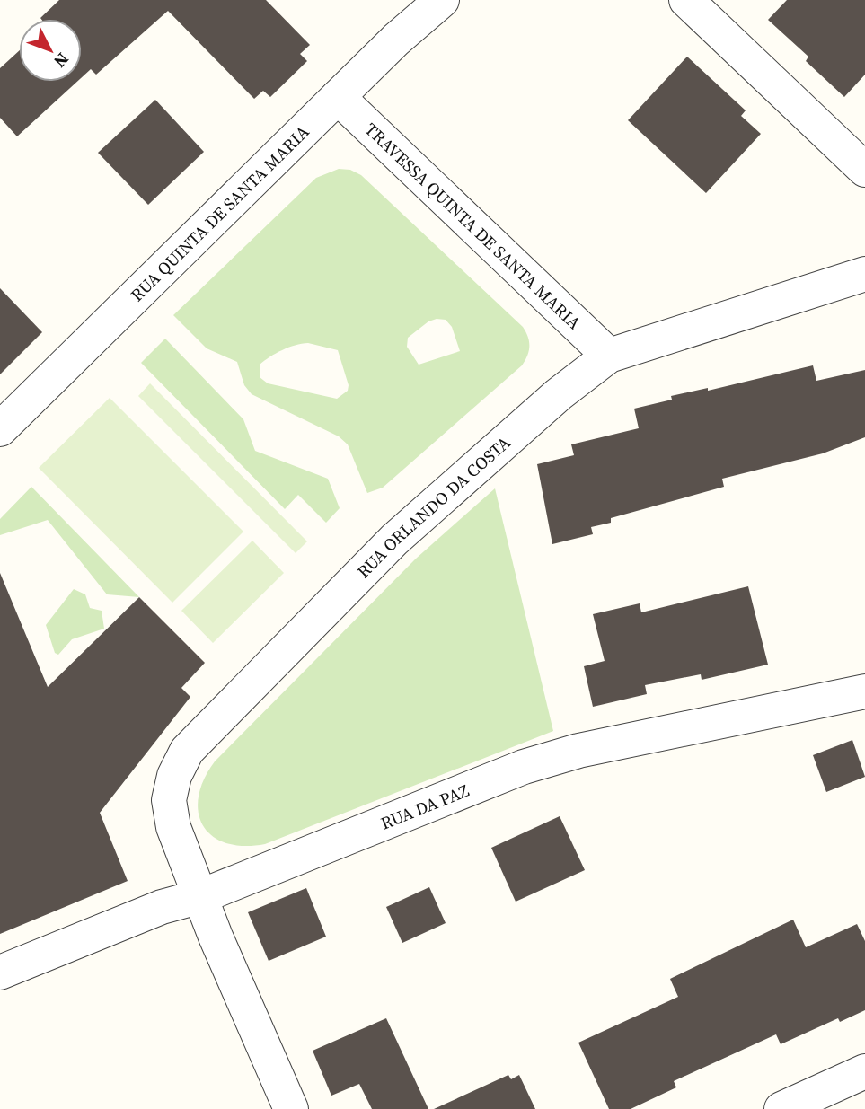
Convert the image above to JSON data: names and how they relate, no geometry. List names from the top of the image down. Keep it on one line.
{"streets":{"street":["RUA QUINTA DE SANTA MARIA","TRAVESSA QUINTA DE SANTA MARIA","RUA ORLANDO DA COSTA","RUA DA PAZ"]},"crossings":[["RUA QUINTA DE SANTA MARIA","TRAVESSA QUINTA DE SANTA MARIA"],["TRAVESSA QUINTA DE SANTA MARIA","RUA ORLANDO DA COSTA"],["RUA ORLANDO DA COSTA","RUA DA PAZ"]],"north":"bottom right"}
